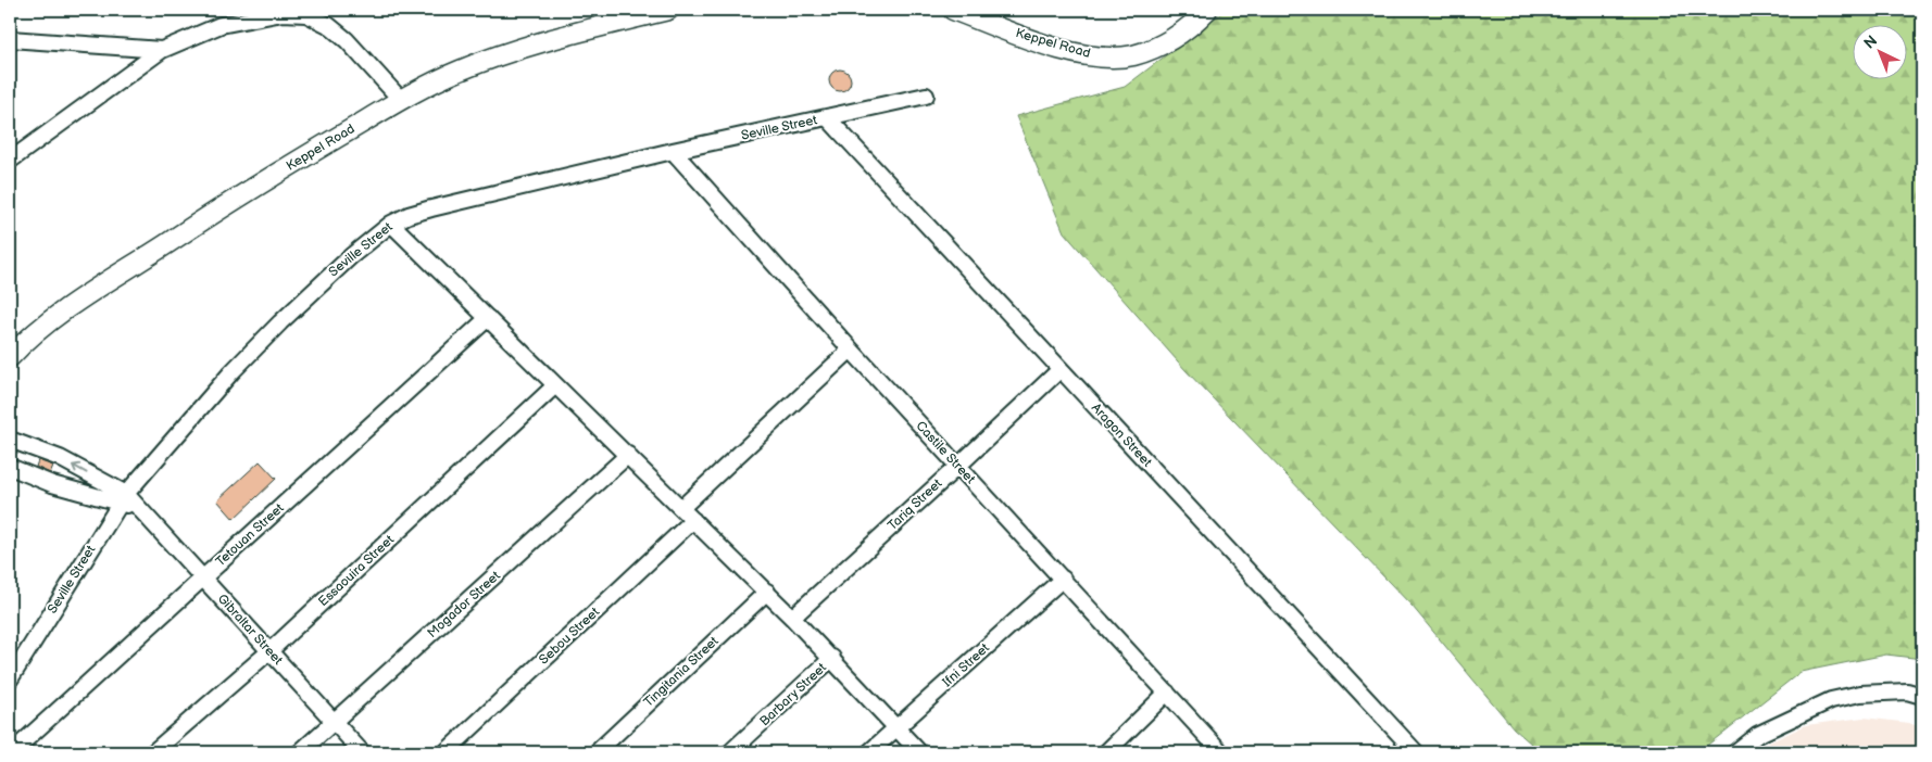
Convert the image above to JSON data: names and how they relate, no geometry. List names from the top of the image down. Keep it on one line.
{"streets":{"street":["Keppel Road","Seville Street","Aragon Street","Castile Street","Tariq Street","Tetouan Street","Essaouira Street","Mogador Street","Gibraltar Street","Sebou Street","Ifni Street","Tingitania Street","Barbary Street"]},"crossings":[["Seville Street","Aragon Street"],["Seville Street","Castile Street"],["Seville Street","Gibraltar Street"],["Aragon Street","Tariq Street"],["Castile Street","Tariq Street"],["Castile Street","Ifni Street"],["Tetouan Street","Gibraltar Street"],["Essaouira Street","Gibraltar Street"],["Mogador Street","Gibraltar Street"]],"north":"top left"}
